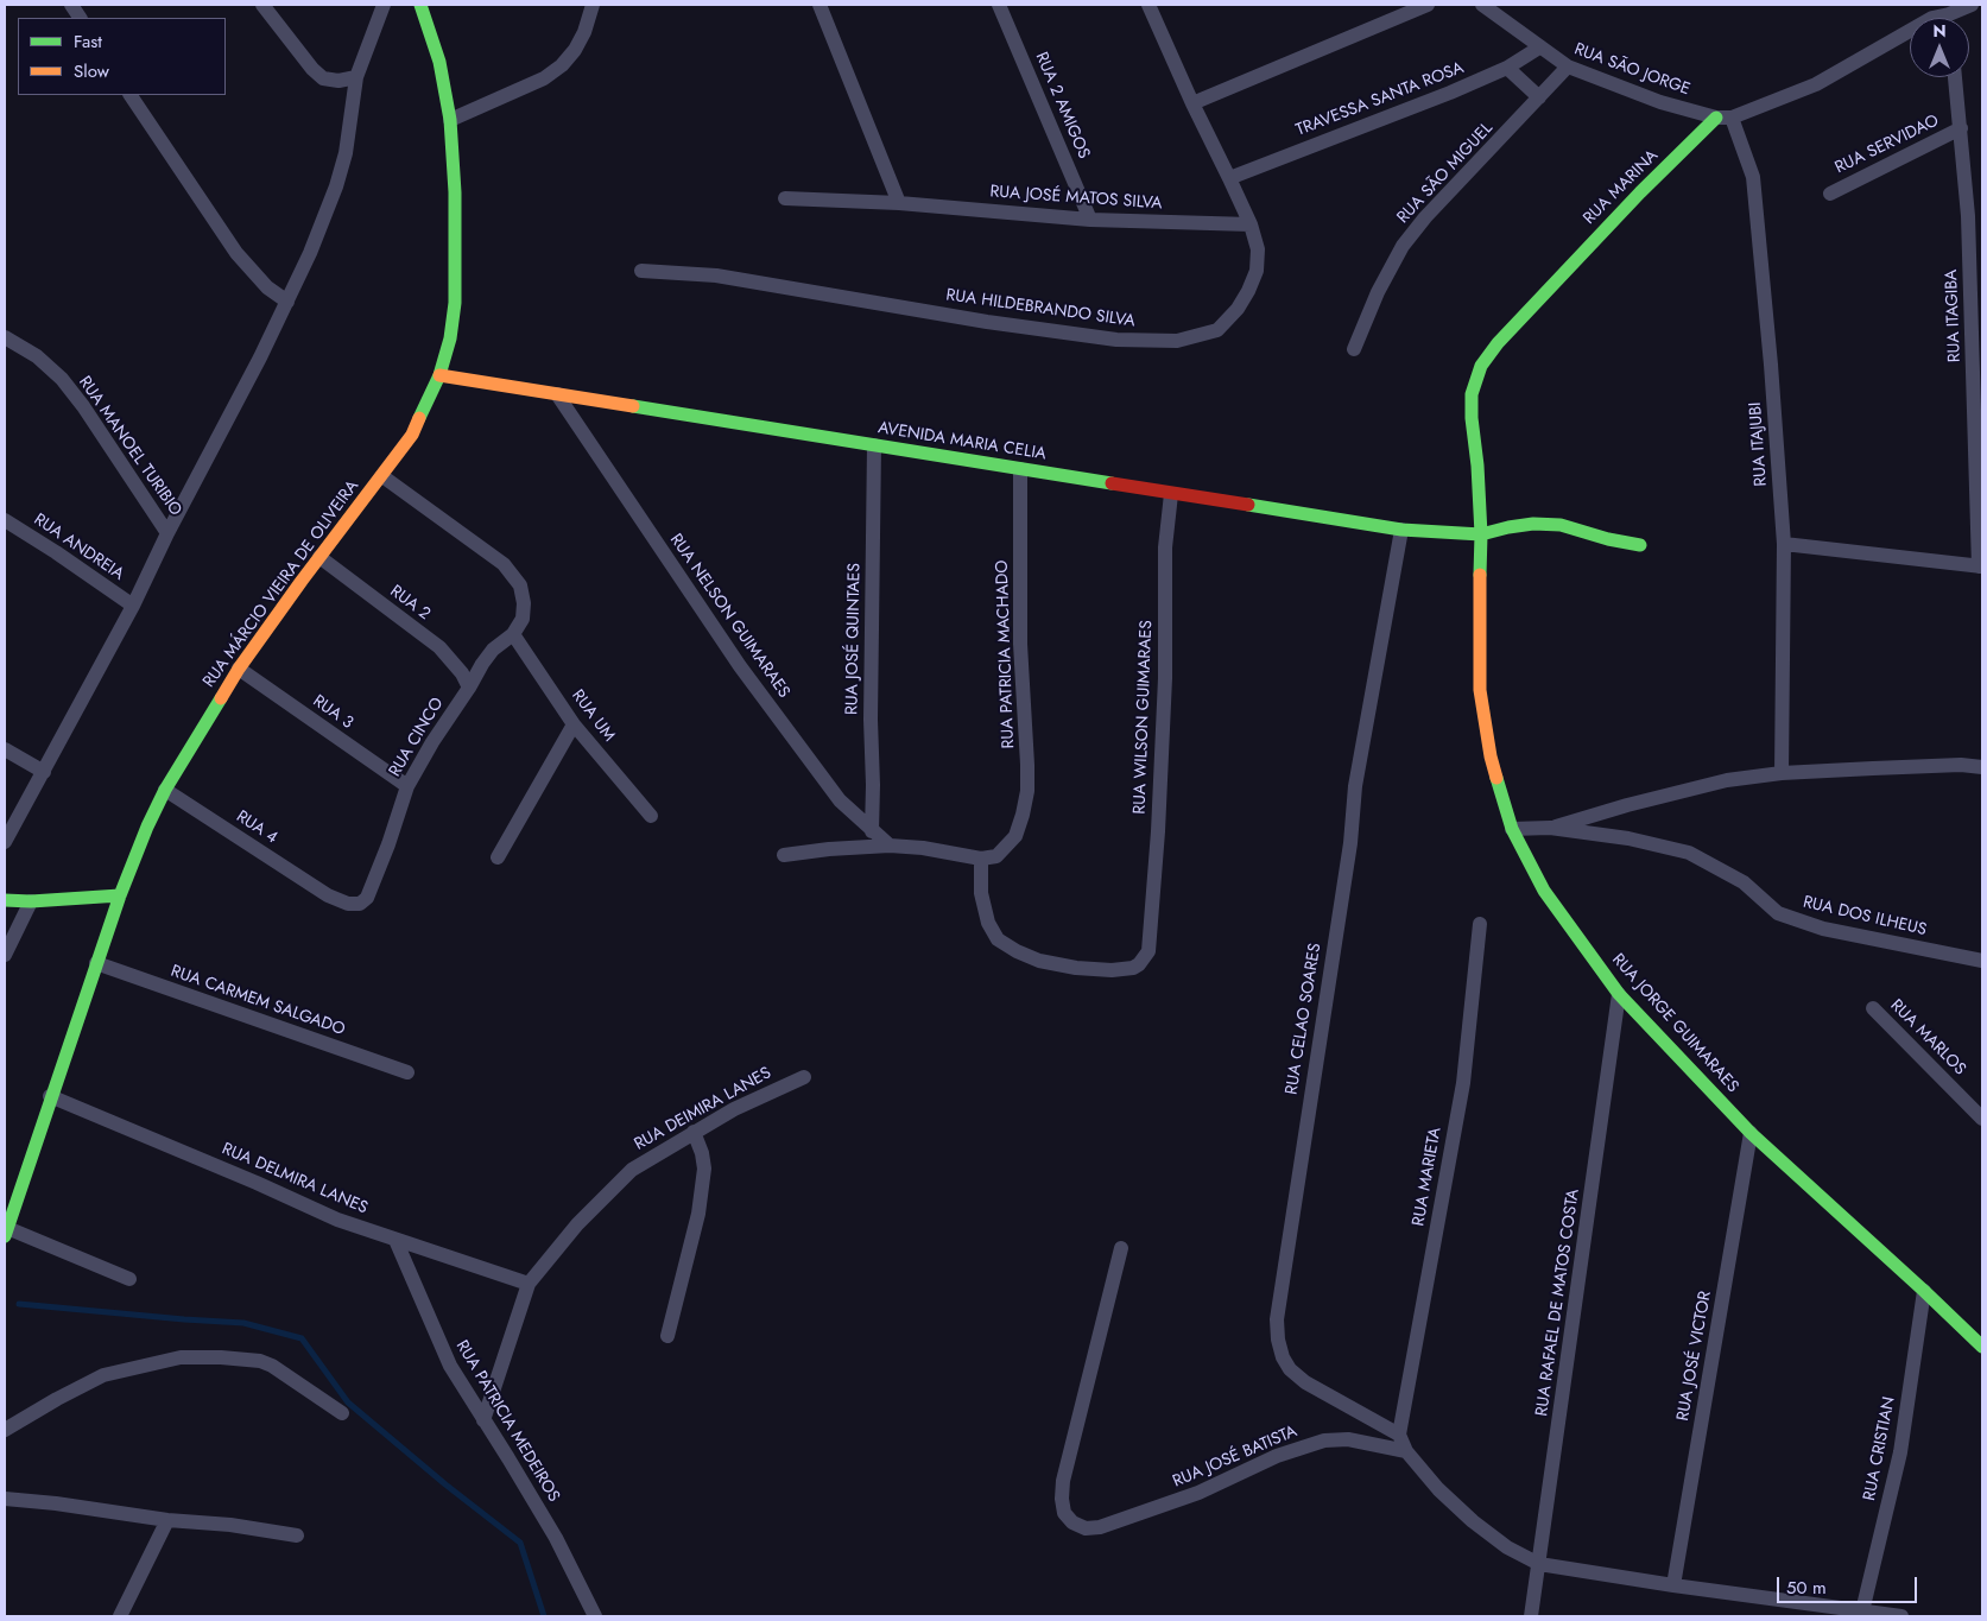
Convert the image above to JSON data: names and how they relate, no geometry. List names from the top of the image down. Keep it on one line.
{"streets":{"street":["RUA SÃO JORGE","TRAVESSA SANTA ROSA","RUA 2 AMIGOS","RUA SERVIDAO","RUA SÃO MIGUEL","RUA MARINA","RUA JOSÉ MATOS SILVA","RUA HILDEBRANDO SILVA","RUA ITAGIBA","AVENIDA MARIA CELIA","RUA ITAJUBI","RUA MANOEL TURIBIO","RUA ANDREIA","RUA MÁRCIO VIEIRA DE OLIVEIRA","RUA 2","RUA NELSON GUIMARAES","RUA JOSÉ QUINTAES","RUA PATRICIA MACHADO","RUA 3","RUA UM","RUA WILSON GUIMARAES","RUA CINCO","RUA 4","RUA DOS ILHEUS","RUA CARMEM SALGADO","RUA CELAO SOARES","RUA JORGE GUIMARAES","RUA MARLOS","RUA DEIMIRA LANES","RUA MARIETA","RUA DELMIRA LANES","RUA RAFAEL DE MATOS COSTA","RUA JOSÉ VICTOR","RUA PATRICIA MEDEIROS","RUA CRISTIAN","RUA JOSÉ BATISTA"]},"crossings":[["RUA SÃO JORGE","TRAVESSA SANTA ROSA"],["RUA SÃO JORGE","RUA SÃO MIGUEL"],["RUA SÃO JORGE","RUA MARINA"],["TRAVESSA SANTA ROSA","RUA HILDEBRANDO SILVA"],["RUA 2 AMIGOS","RUA JOSÉ MATOS SILVA"],["RUA SERVIDAO","RUA ITAGIBA"],["RUA MARINA","AVENIDA MARIA CELIA"],["RUA MARINA","RUA JORGE GUIMARAES"],["RUA JOSÉ MATOS SILVA","RUA HILDEBRANDO SILVA"],["AVENIDA MARIA CELIA","RUA MÁRCIO VIEIRA DE OLIVEIRA"],["AVENIDA MARIA CELIA","RUA NELSON GUIMARAES"],["AVENIDA MARIA CELIA","RUA JOSÉ QUINTAES"],["AVENIDA MARIA CELIA","RUA PATRICIA MACHADO"],["AVENIDA MARIA CELIA","RUA WILSON GUIMARAES"],["AVENIDA MARIA CELIA","RUA CELAO SOARES"],["AVENIDA MARIA CELIA","RUA JORGE GUIMARAES"],["RUA MÁRCIO VIEIRA DE OLIVEIRA","RUA 2"],["RUA MÁRCIO VIEIRA DE OLIVEIRA","RUA 3"],["RUA MÁRCIO VIEIRA DE OLIVEIRA","RUA CINCO"],["RUA MÁRCIO VIEIRA DE OLIVEIRA","RUA 4"],["RUA MÁRCIO VIEIRA DE OLIVEIRA","RUA CARMEM SALGADO"],["RUA MÁRCIO VIEIRA DE OLIVEIRA","RUA DELMIRA LANES"],["RUA 2","RUA CINCO"],["RUA NELSON GUIMARAES","RUA JOSÉ QUINTAES"],["RUA PATRICIA MACHADO","RUA WILSON GUIMARAES"],["RUA 3","RUA CINCO"],["RUA UM","RUA CINCO"],["RUA CINCO","RUA 4"],["RUA DOS ILHEUS","RUA JORGE GUIMARAES"],["RUA CELAO SOARES","RUA MARIETA"],["RUA JORGE GUIMARAES","RUA RAFAEL DE MATOS COSTA"],["RUA JORGE GUIMARAES","RUA JOSÉ VICTOR"],["RUA JORGE GUIMARAES","RUA CRISTIAN"],["RUA DEIMIRA LANES","RUA DELMIRA LANES"],["RUA DEIMIRA LANES","RUA PATRICIA MEDEIROS"],["RUA DELMIRA LANES","RUA PATRICIA MEDEIROS"]],"legend":["Fast","Slow"],"scale_bar":"50 m","north":"top"}
